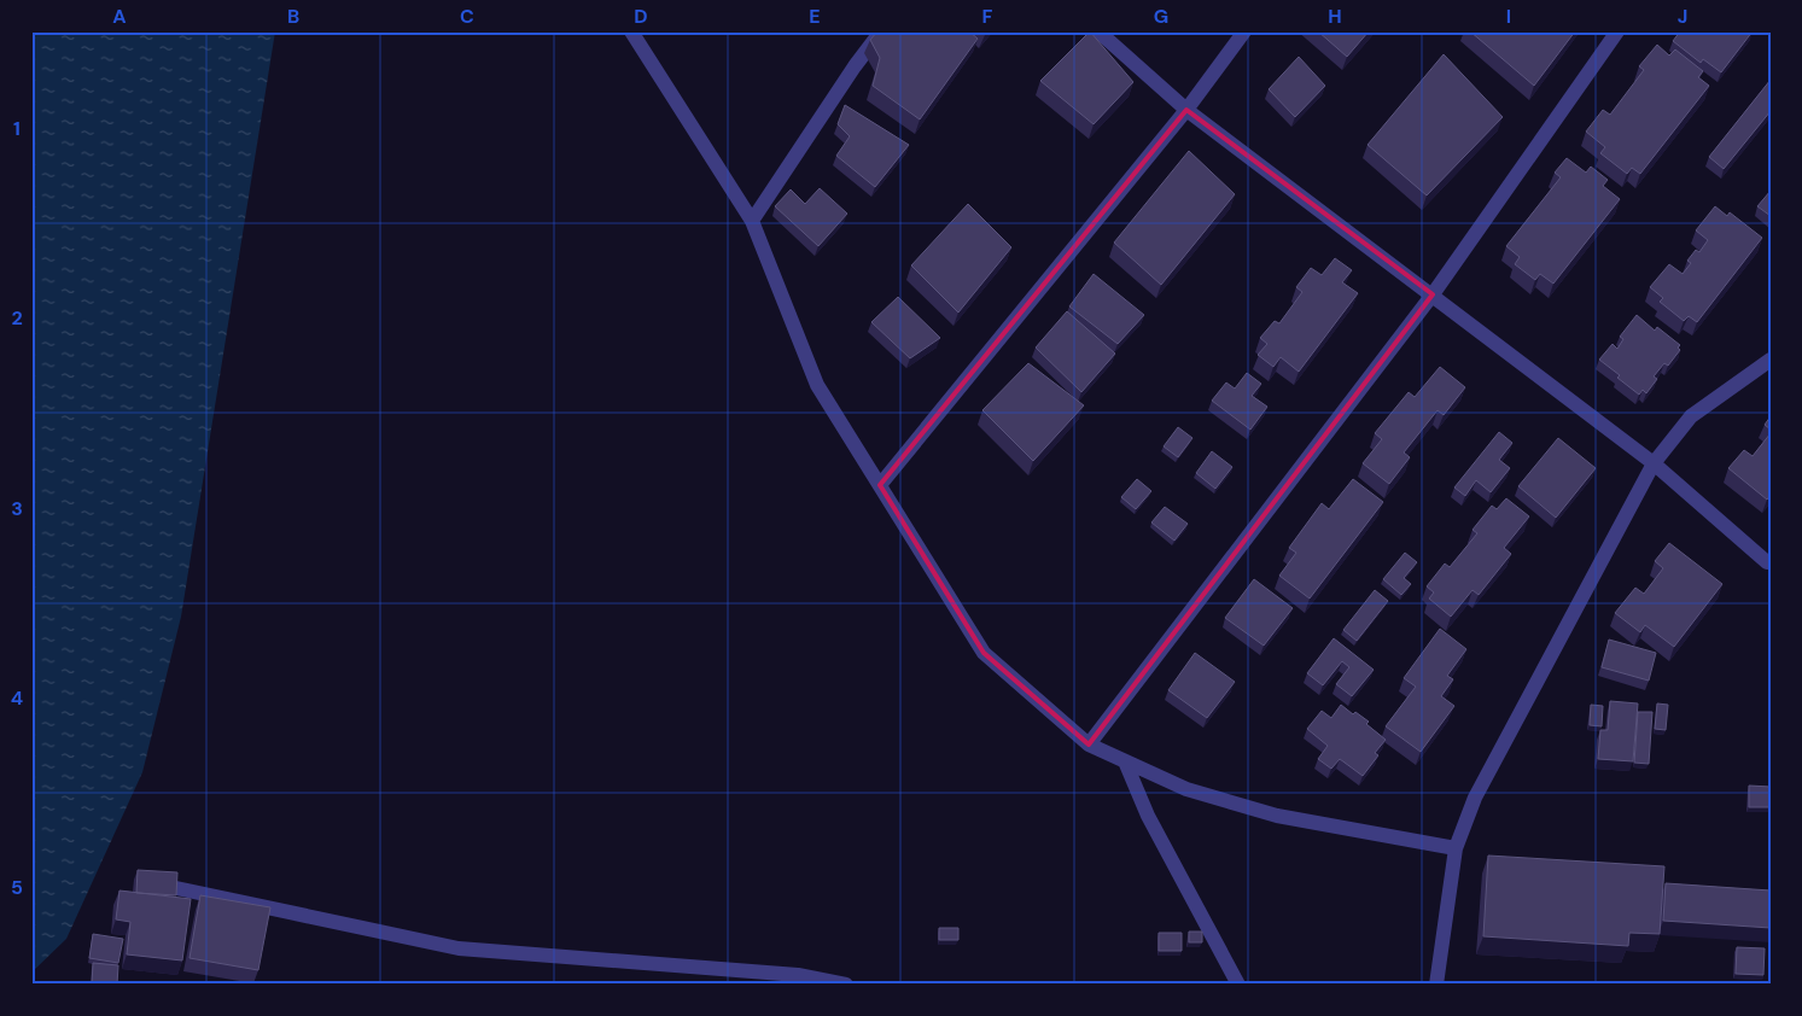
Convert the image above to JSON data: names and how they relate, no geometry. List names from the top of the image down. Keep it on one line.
{"grid":{"columns":["A","B","C","D","E","F","G","H","I","J"],"rows":["1","2","3","4","5"]}}
